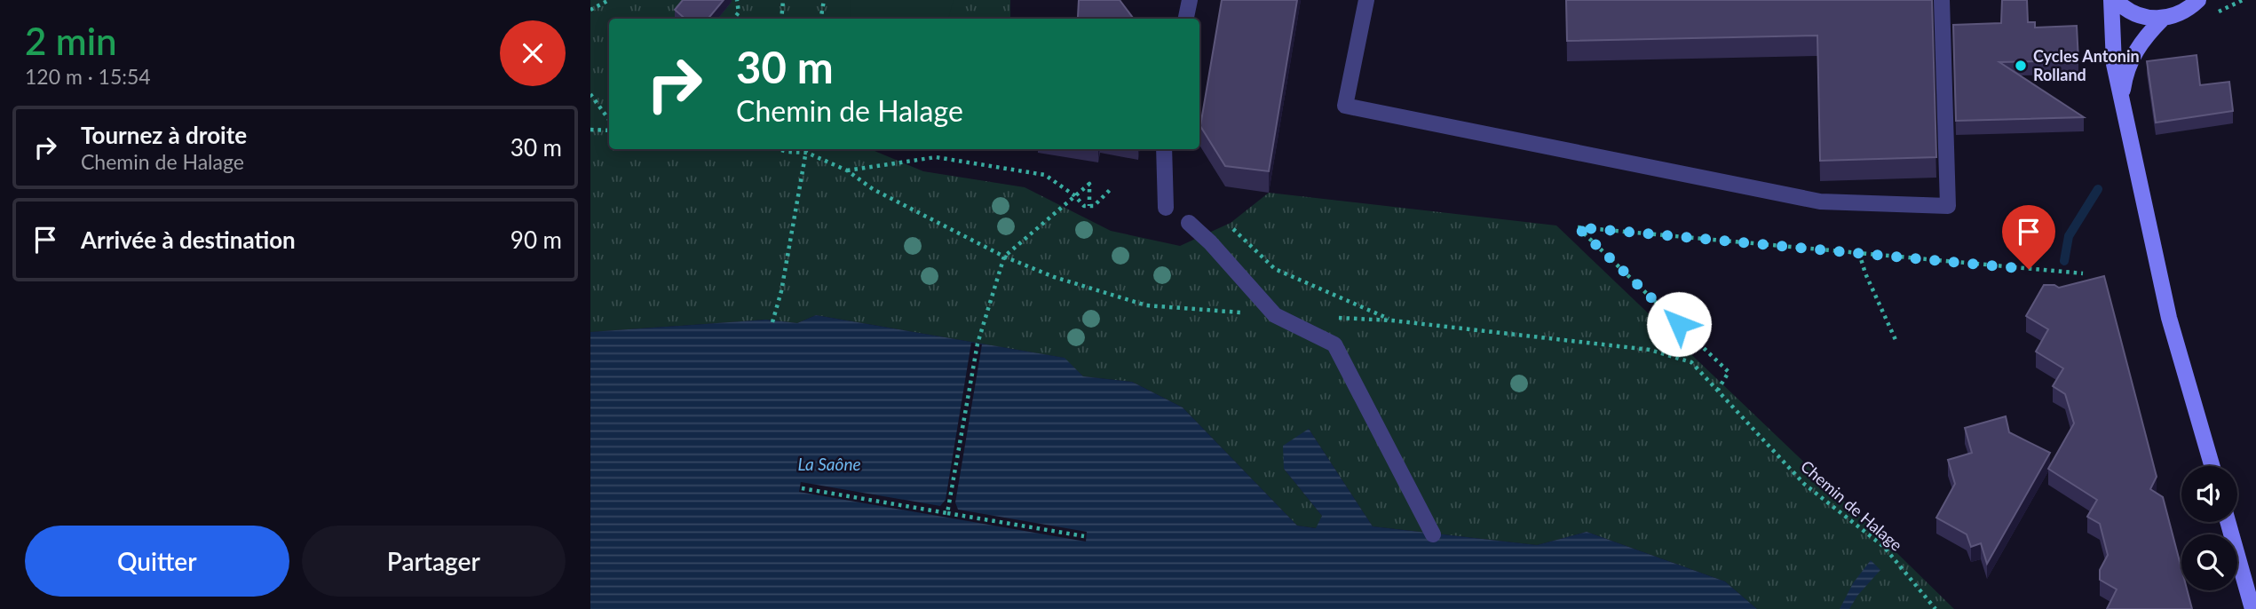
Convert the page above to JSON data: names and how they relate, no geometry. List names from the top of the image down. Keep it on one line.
{"streets":{"path":["Chemin de Halage"]},"water":["La Saône"],"places":["Cycles Antonin Rolland"],"page":{"heading":["2 min","120 m · 15:54"],"turn":["30 m","Chemin de Halage"],"list":[{"name":"Tournez à droite","note":"Chemin de Halage","value":"30 m"},{"name":"Arrivée à destination","value":"90 m"}],"buttons":["Quitter","Partager"]}}
